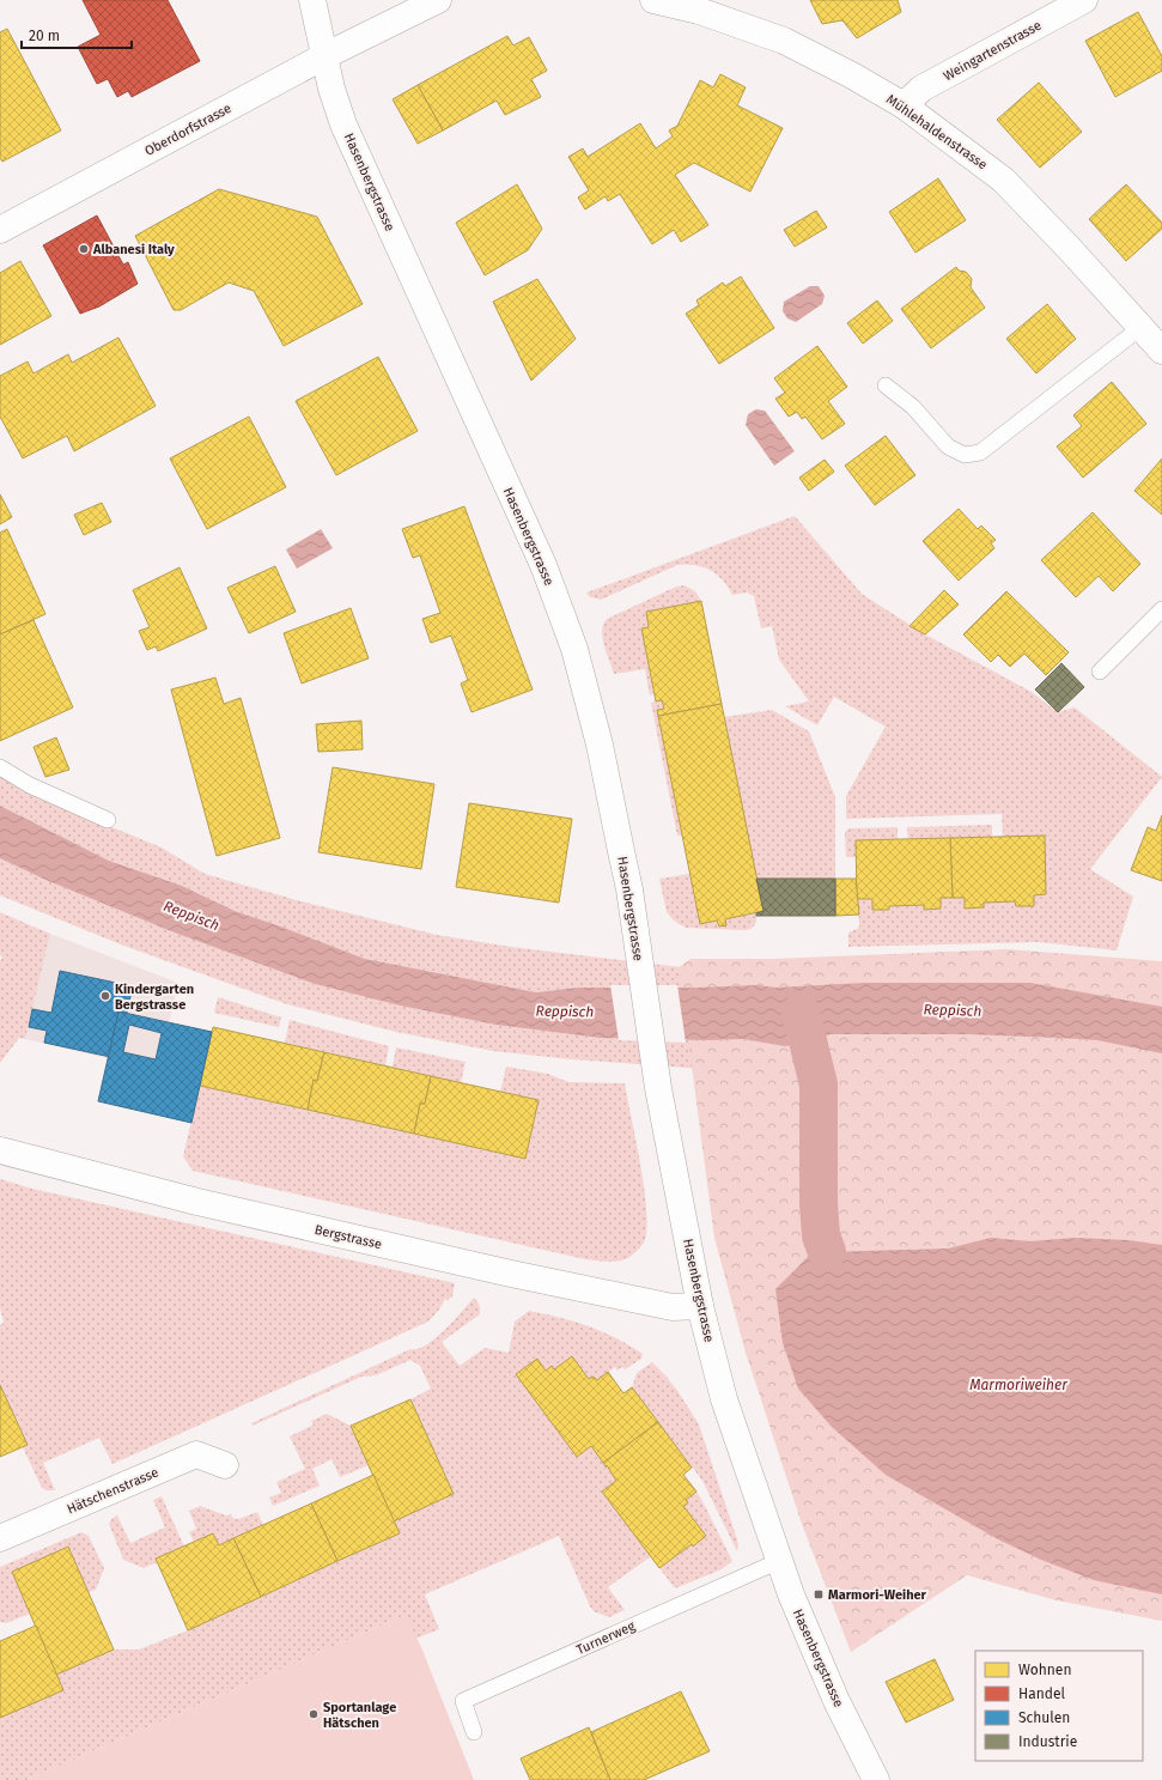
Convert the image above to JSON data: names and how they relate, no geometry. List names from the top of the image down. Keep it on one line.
{"streets":{"street":["Weingartenstrasse","Oberdorfstrasse","Mühlehaldenstrasse","Hasenbergstrasse","Bergstrasse","Hätschenstrasse"],"lane":["Turnerweg"]},"crossings":[["Weingartenstrasse","Mühlehaldenstrasse"],["Oberdorfstrasse","Hasenbergstrasse"],["Hasenbergstrasse","Bergstrasse"],["Hasenbergstrasse","Turnerweg"]],"water":["Reppisch","Marmoriweiher"],"places":{"other":["Albanesi Italy","Kindergarten Bergstrasse","Sportanlage Hätschen"],"transit":["Marmori-Weiher"]},"legend":["Wohnen","Handel","Schulen","Industrie"],"scale_bar":"20 m"}
